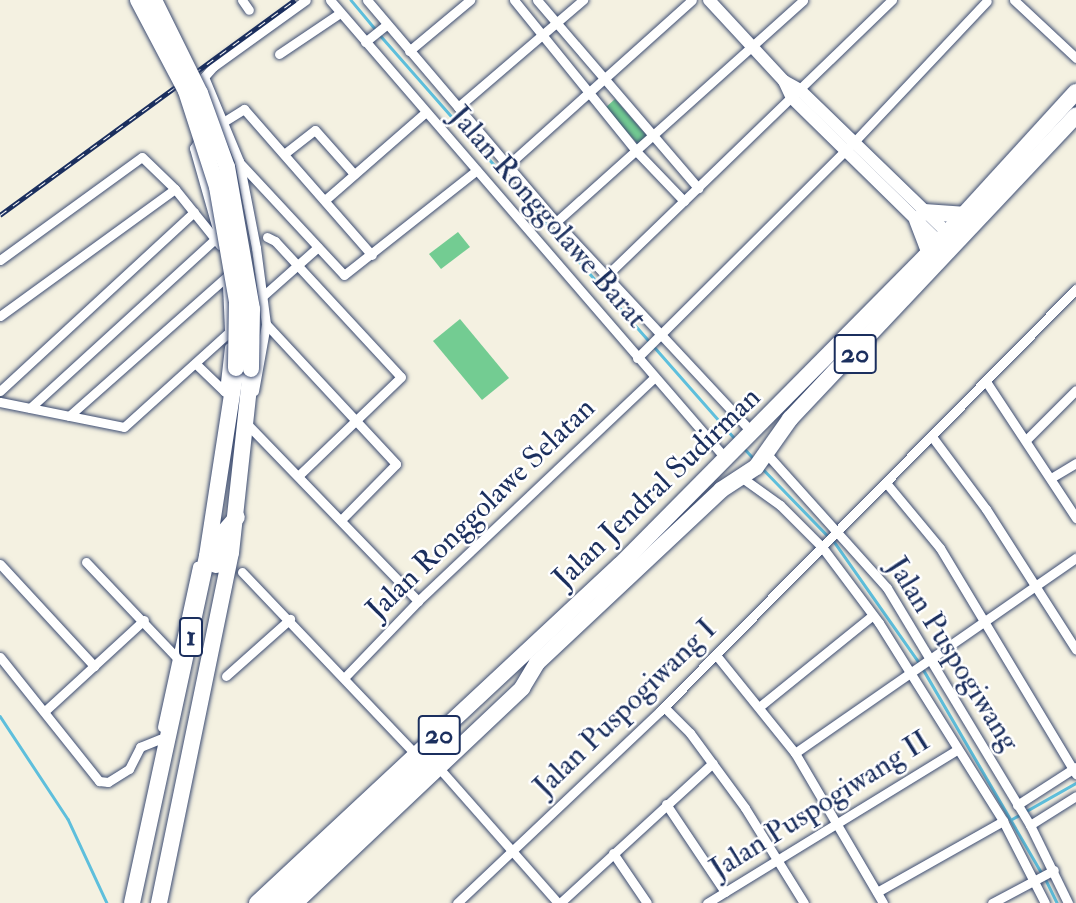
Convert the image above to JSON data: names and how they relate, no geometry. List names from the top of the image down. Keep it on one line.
{"streets":{"highway":["20","Jalan Jendral Sudirman","1"],"street":["Jalan Ronggolawe Barat","Jalan Ronggolawe Selatan","Jalan Puspogiwang","Jalan Puspogiwang I","Jalan Puspogiwang II"]},"crossings":[["Jalan Ronggolawe Barat","Jalan Jendral Sudirman"],["Jalan Ronggolawe Barat","Jalan Ronggolawe Selatan"],["20","Jalan Jendral Sudirman"],["Jalan Jendral Sudirman","Jalan Puspogiwang"],["Jalan Puspogiwang","Jalan Puspogiwang I"],["Jalan Puspogiwang","Jalan Puspogiwang II"]]}
